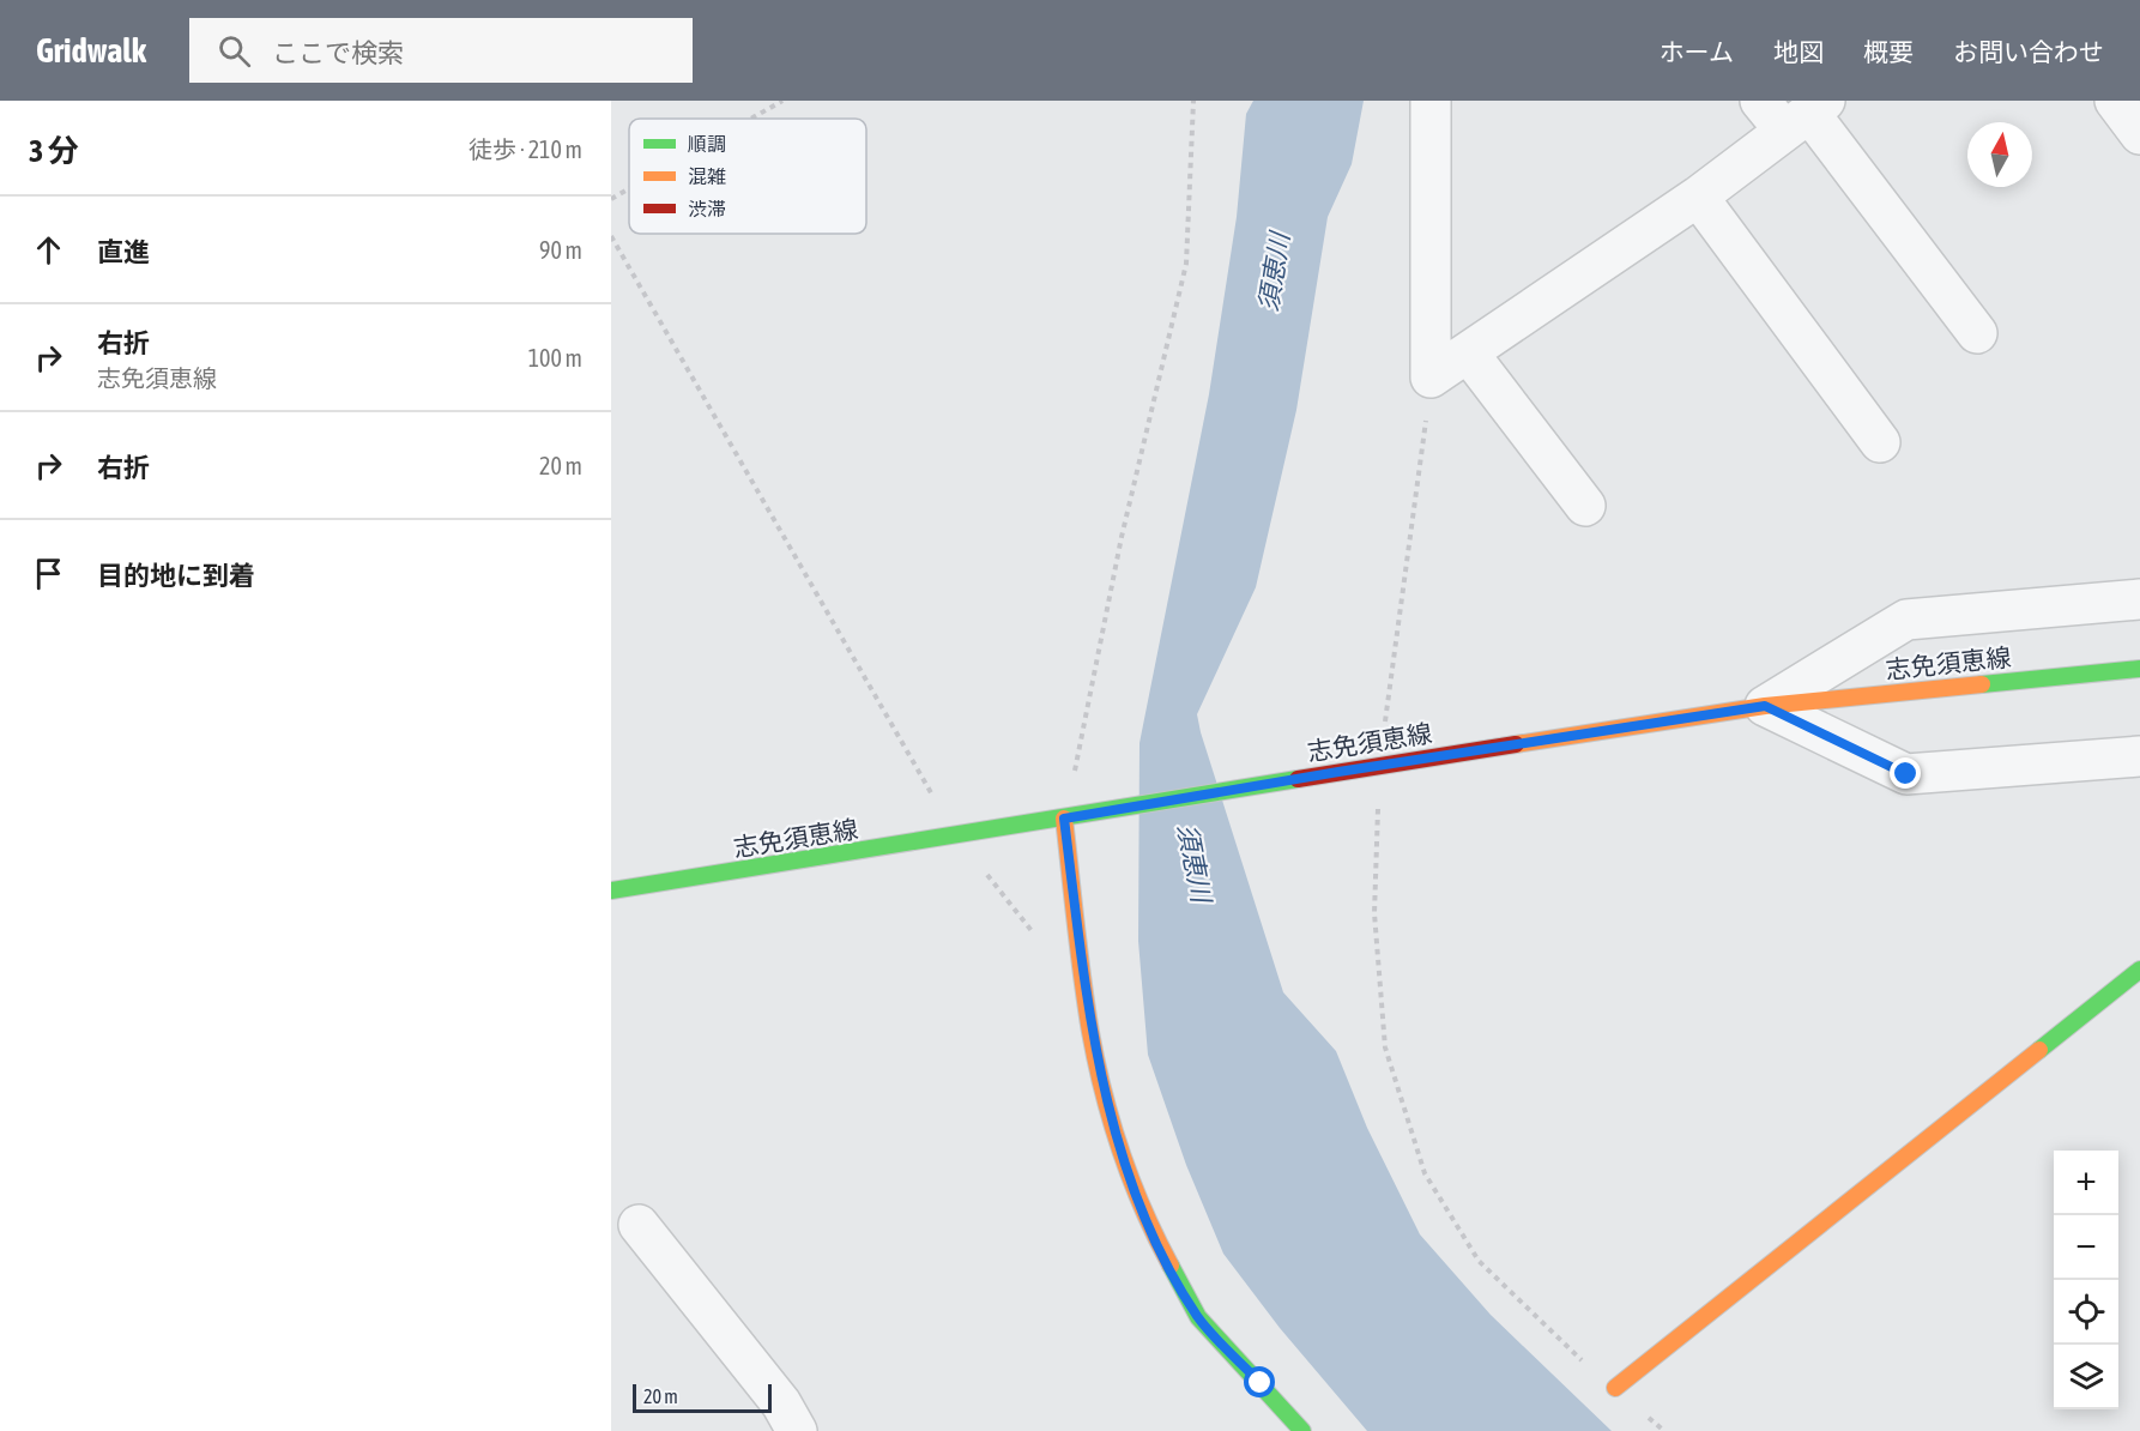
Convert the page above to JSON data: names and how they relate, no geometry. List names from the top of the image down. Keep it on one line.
{"streets":{"main road":["志免須恵線"]},"water":["須恵川"],"legend":["順調","混雑","渋滞"],"scale_bar":"20 m","north":"top","page":{"header":"Gridwalk","search":"ここで検索","nav":["ホーム","地図","概要","お問い合わせ"],"heading":["3 分","徒歩 · 210 m"],"list":[["直進","90 m"],["右折","志免須恵線","100 m"],["右折","20 m"],"目的地に到着"],"map_buttons":["+","−"],"scale":"20 m"}}
